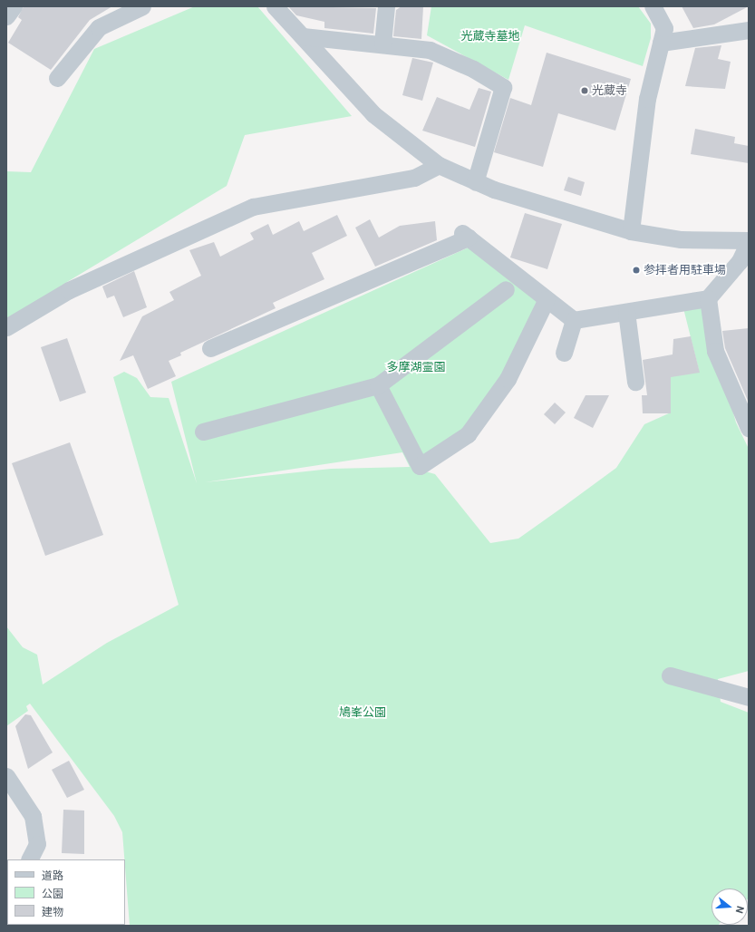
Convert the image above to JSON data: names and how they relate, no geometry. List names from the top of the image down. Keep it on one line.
{"parks":["光蔵寺墓地","多摩湖霊園","鳩峯公園"],"places":["光蔵寺","参拝者用駐車場"],"legend":["道路","公園","建物"],"north":"right"}
